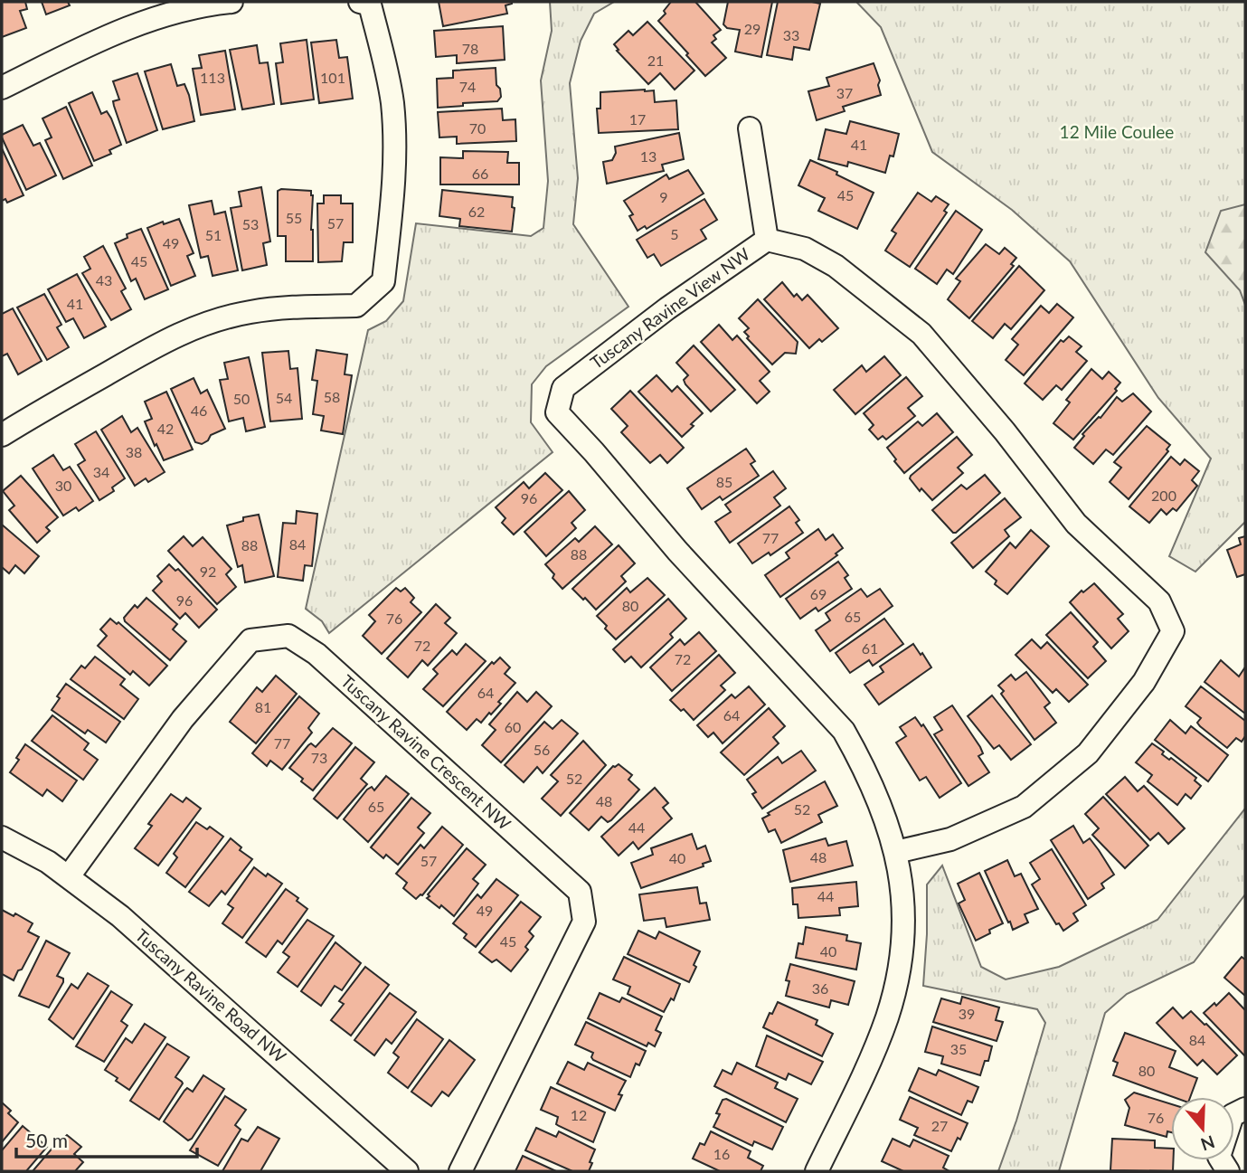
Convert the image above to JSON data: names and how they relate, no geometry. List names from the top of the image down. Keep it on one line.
{"streets":{"street":["Tuscany Ravine View NW","Tuscany Ravine Crescent NW","Tuscany Ravine Road NW"]},"crossings":[["Tuscany Ravine Crescent NW","Tuscany Ravine Road NW"]],"parks":["12 Mile Coulee"],"house_numbers":["29","33","78","21","113","101","74","37","17","70","41","13","66","45","9","62","55","57","53","5","51","49","45","43","41","58","54","50","46","42","38","34","85","30","200","96","77","84","88","88","92","69","96","80","65","76","72","61","72","64","81","64","60","77","56","73","52","48","65","52","44","48","40","57","44","49","45","40","36","39","84","35","80","12","76","27","16"],"scale_bar":"50 m","north":"bottom"}
